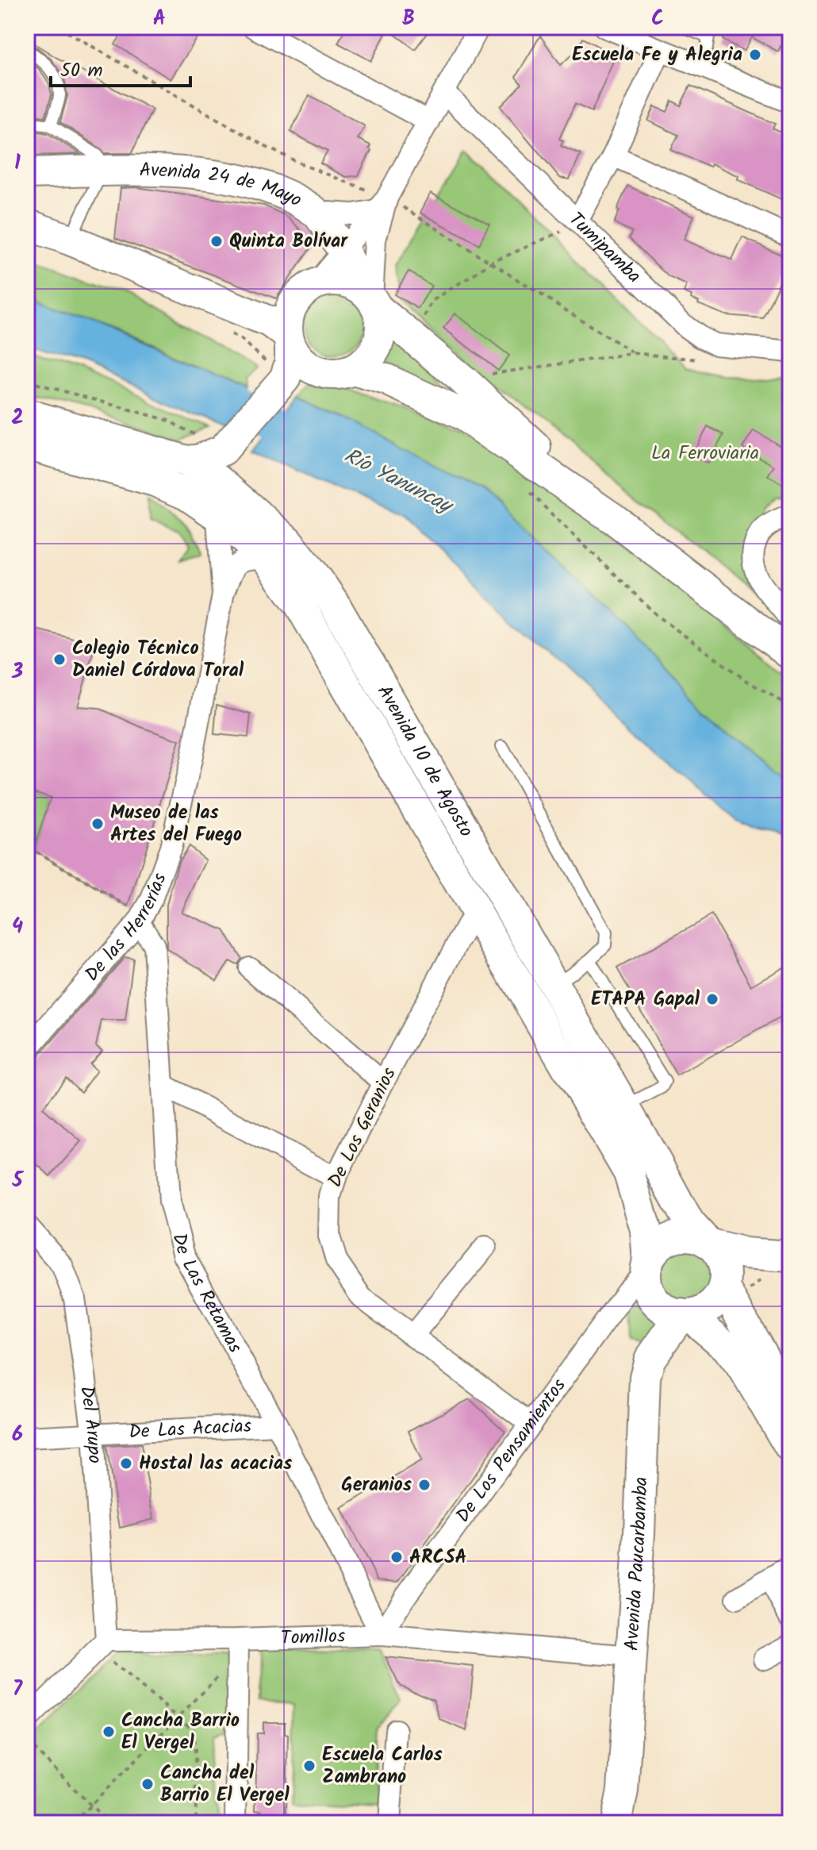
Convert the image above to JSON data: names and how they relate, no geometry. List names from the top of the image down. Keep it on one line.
{"streets":{"main road":["Avenida 24 de Mayo","Avenida 10 de Agosto","Avenida Paucarbamba"],"street":["Tumipamba","De las Herrerías","De Los Geranios","De Las Retamas","Del Arupo","De Las Acacias","De Los Pensamientos","Tomillos"]},"crossings":[["Avenida 10 de Agosto","De las Herrerías"],["Avenida 10 de Agosto","De Los Geranios"],["Avenida 10 de Agosto","De Los Pensamientos"],["Avenida 10 de Agosto","Avenida Paucarbamba"],["De las Herrerías","De Las Retamas"],["De Los Geranios","De Los Pensamientos"],["De Las Retamas","De Las Acacias"],["De Las Retamas","De Los Pensamientos"],["De Las Retamas","Tomillos"],["Del Arupo","De Las Acacias"],["Del Arupo","Tomillos"],["De Los Pensamientos","Avenida Paucarbamba"],["De Los Pensamientos","Tomillos"],["Avenida Paucarbamba","Tomillos"]],"water":["Río Yanuncay"],"parks":["La Ferroviaria"],"places":["Escuela Fe y Alegria","Quinta Bolívar","Colegio Técnico Daniel Córdova Toral","Museo de las Artes del Fuego","ETAPA Gapal","Hostal las acacias","Geranios","ARCSA","Cancha Barrio El Vergel","Escuela Carlos Zambrano","Cancha del Barrio El Vergel"],"scale_bar":"50 m","grid":{"columns":["A","B","C"],"rows":["1","2","3","4","5","6","7"]}}
